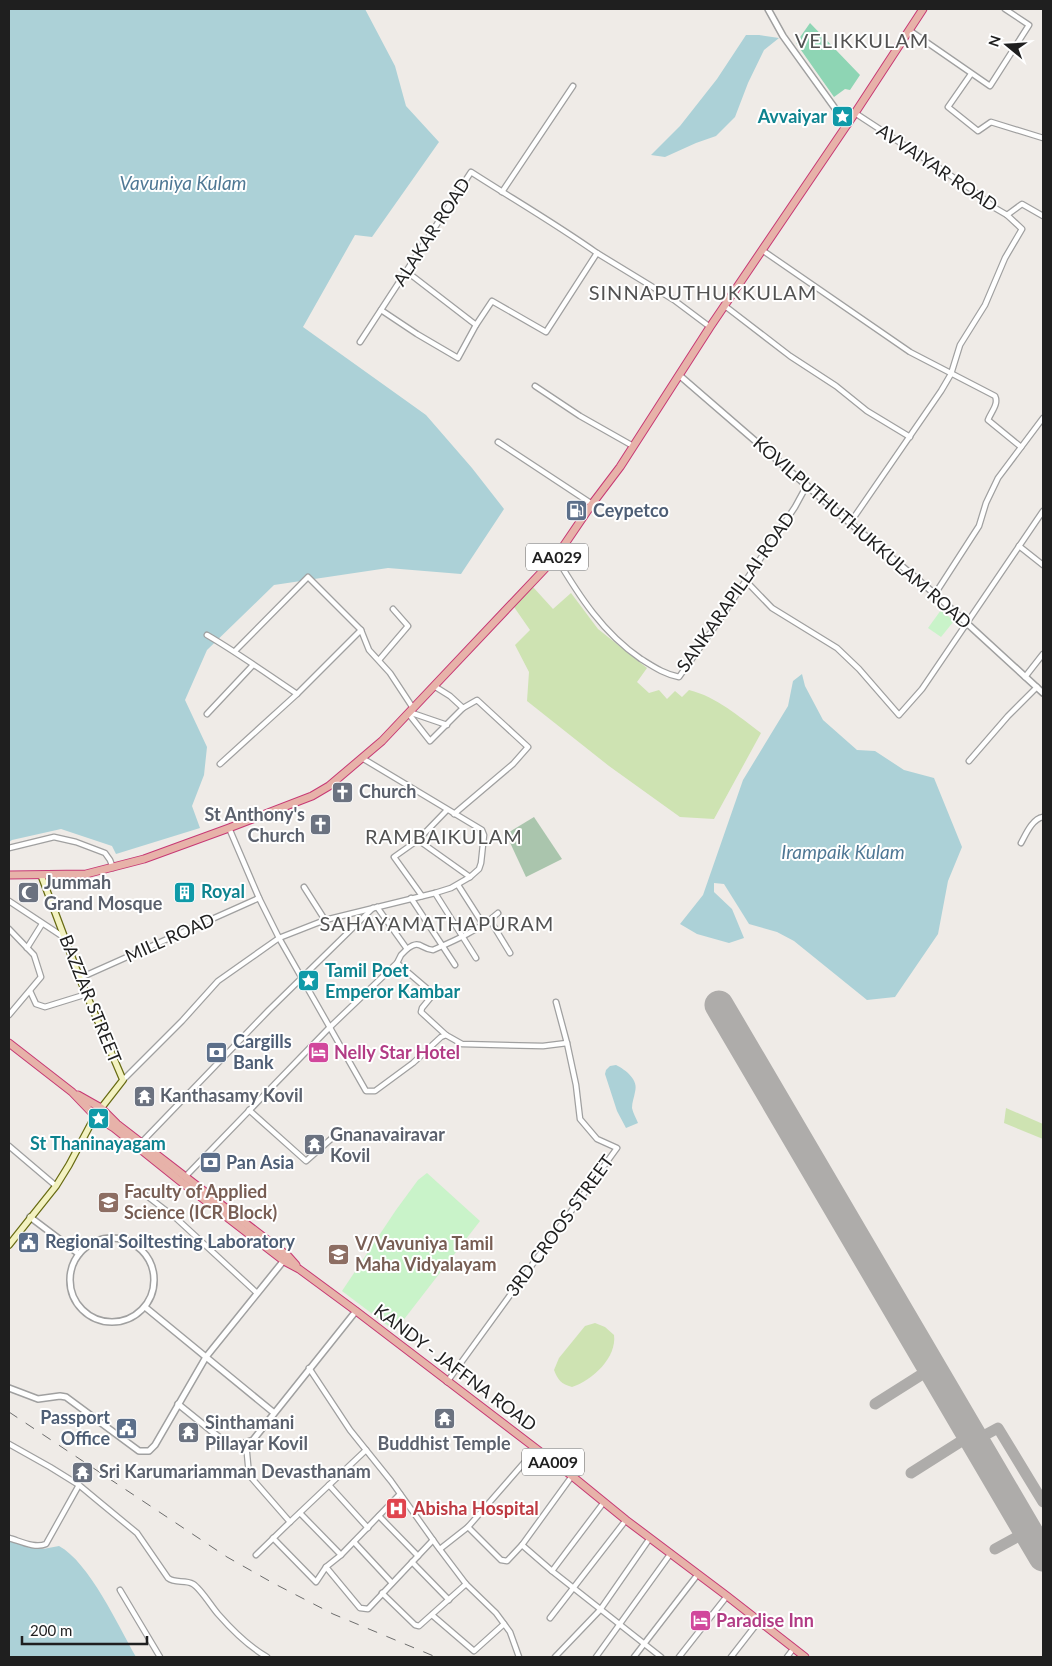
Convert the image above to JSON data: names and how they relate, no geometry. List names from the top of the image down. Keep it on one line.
{"streets":{"highway":["AA029","KANDY - JAFFNA ROAD","AA009"],"main road":["BAZZAR STREET"],"street":["AVVAIYAR ROAD","ALAKAR ROAD","KOVILPUTHUTHUKKULAM ROAD","SANKARAPILLAI ROAD","MILL ROAD","3RD CROOS STREET"]},"crossings":[["AVVAIYAR ROAD","AA029"],["ALAKAR ROAD","AA029"],["KOVILPUTHUTHUKKULAM ROAD","AA029"],["KOVILPUTHUTHUKKULAM ROAD","SANKARAPILLAI ROAD"],["AA029","SANKARAPILLAI ROAD"],["AA029","BAZZAR STREET"],["MILL ROAD","BAZZAR STREET"],["BAZZAR STREET","KANDY - JAFFNA ROAD"],["3RD CROOS STREET","KANDY - JAFFNA ROAD"]],"districts":["VELIKKULAM","SINNAPUTHUKKULAM","RAMBAIKULAM","SAHAYAMATHAPURAM"],"water":["Vavuniya Kulam","Irampaik Kulam"],"places":{"place":["Avvaiyar","Tamil Poet Emperor Kambar","St Thaninayagam"],"fuel station":["Ceypetco"],"church":["Church","St Anthony's Church"],"building":["Royal"],"mosque":["Jummah Grand Mosque"],"bank":["Cargills Bank","Pan Asia"],"hotel":["Nelly Star Hotel","Paradise Inn"],"temple":["Kanthasamy Kovil","Gnanavairavar Kovil","Buddhist Temple","Sinthamani Pillayar Kovil","Sri Karumariamman Devasthanam"],"school or university":["Faculty of Applied Science (ICR Block)","V/Vavuniya Tamil Maha Vidyalayam"],"public building":["Regional Soiltesting Laboratory","Passport Office"],"hospital":["Abisha Hospital"]},"scale_bar":"200 m","north":"left"}
